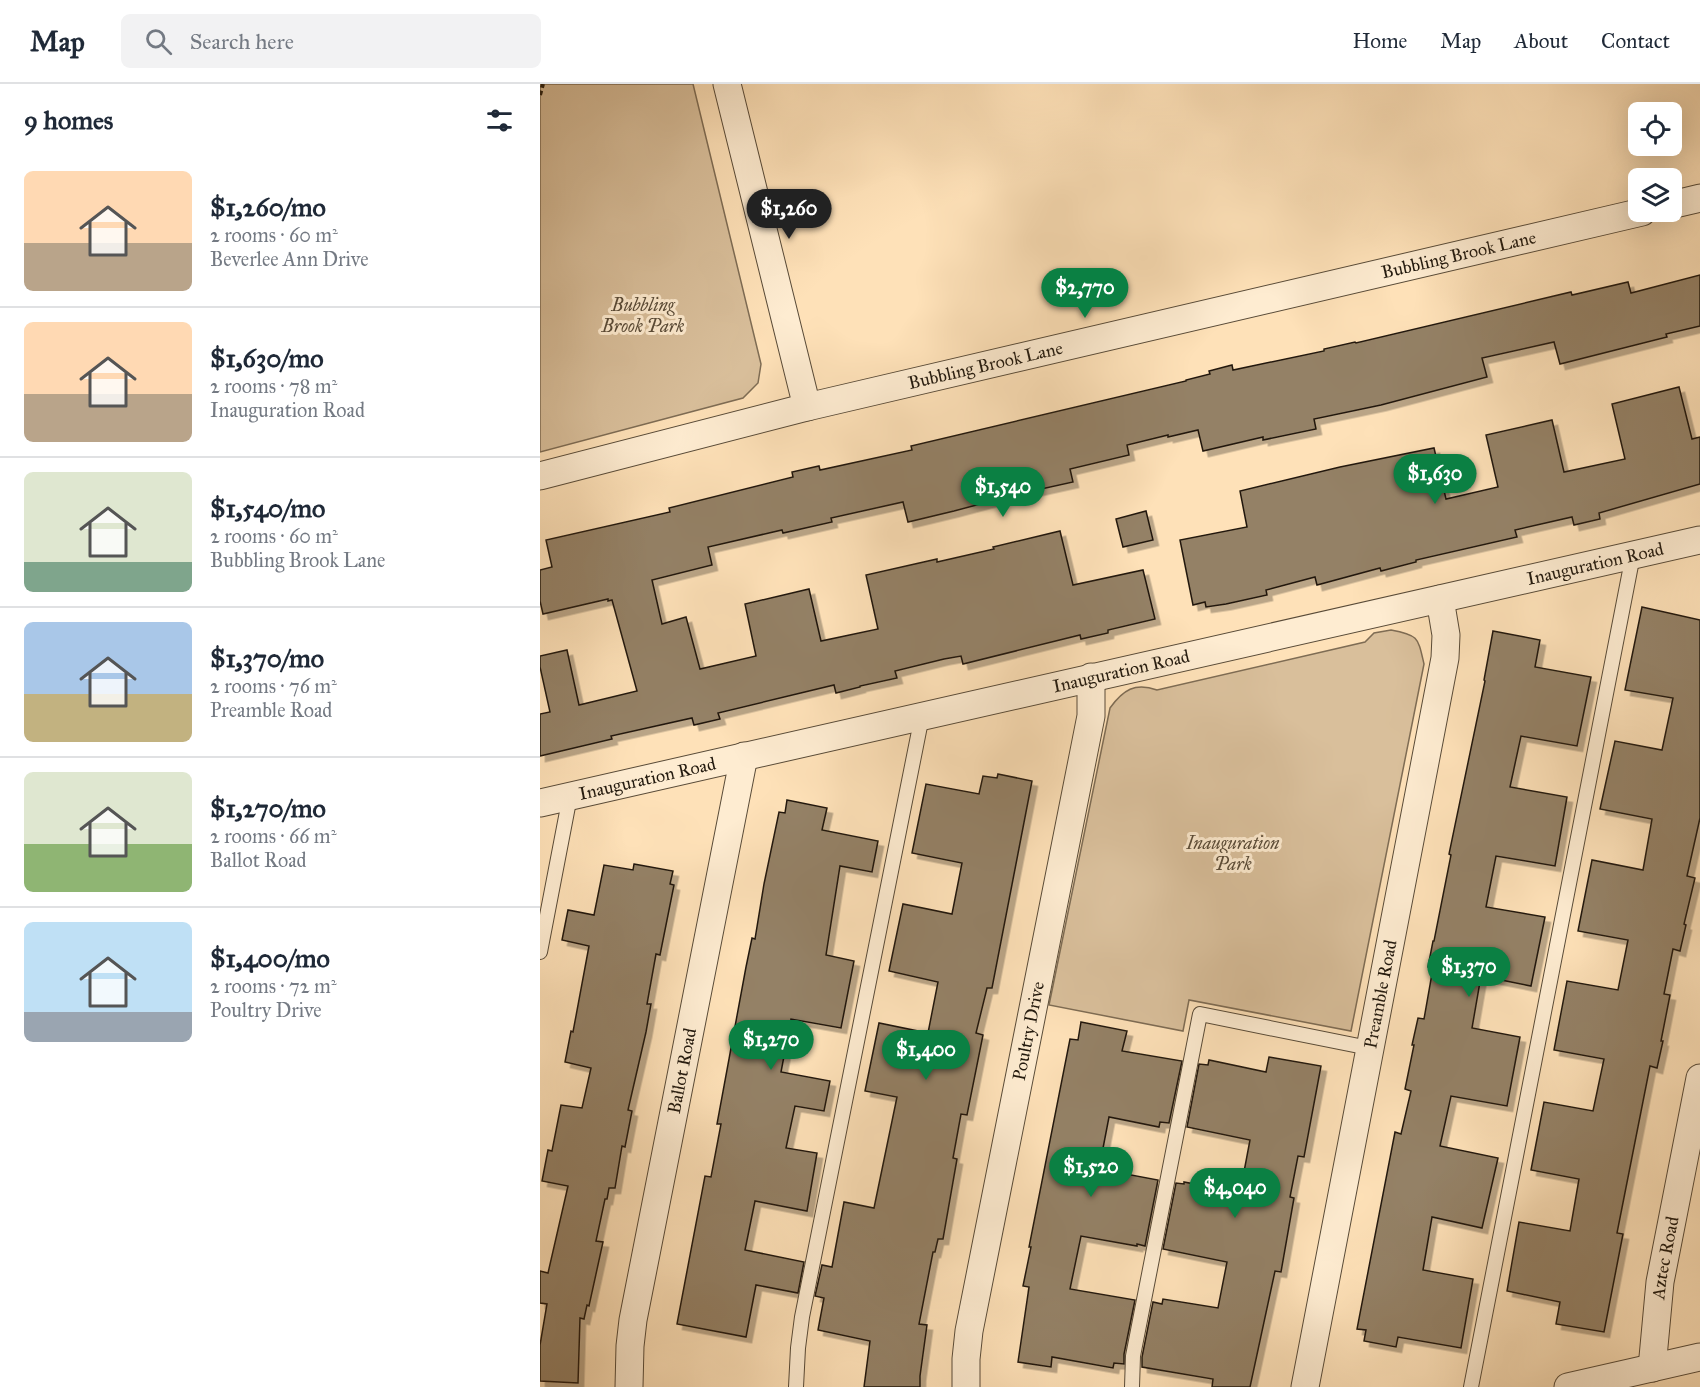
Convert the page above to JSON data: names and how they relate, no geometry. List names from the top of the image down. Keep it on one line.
{"streets":{"street":["Bubbling Brook Lane","Inauguration Road","Preamble Road","Poultry Drive","Ballot Road","Aztec Road"]},"crossings":[["Inauguration Road","Preamble Road"],["Inauguration Road","Poultry Drive"],["Inauguration Road","Ballot Road"]],"parks":["Bubbling Brook Park","Inauguration Park"],"page":{"header":"Map","search":"Search here","nav":["Home","Map","About","Contact"],"heading":"9 homes","list":[{"name":"$1,260/mo","note":"2 rooms · 60 m² · Beverlee Ann Drive"},{"name":"$1,630/mo","note":"2 rooms · 78 m² · Inauguration Road"},{"name":"$1,540/mo","note":"2 rooms · 60 m² · Bubbling Brook Lane"},{"name":"$1,370/mo","note":"2 rooms · 76 m² · Preamble Road"},{"name":"$1,270/mo","note":"2 rooms · 66 m² · Ballot Road"},{"name":"$1,400/mo","note":"2 rooms · 72 m² · Poultry Drive"}],"price":["$1,260","$2,770","$1,630","$1,540","$1,370","$1,270","$1,400","$1,520","$4,040"]}}
